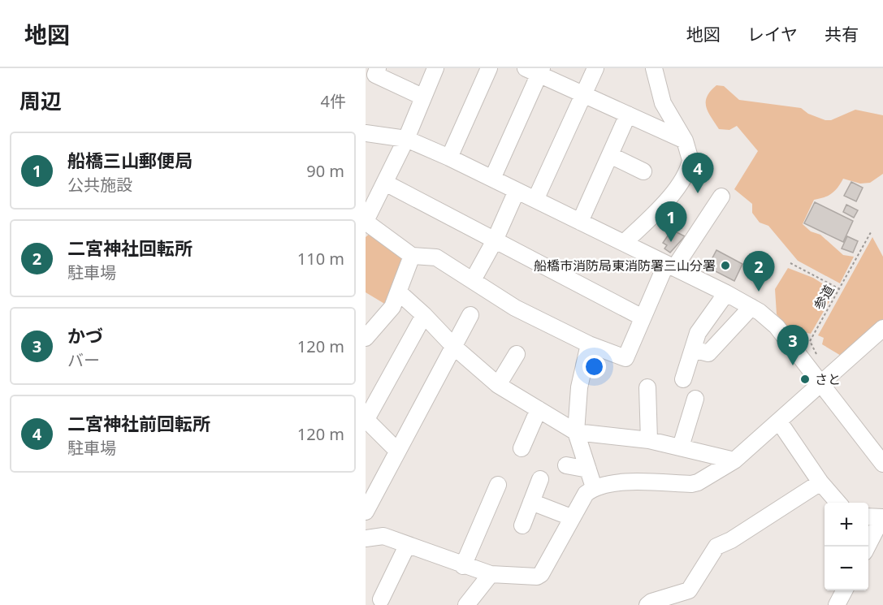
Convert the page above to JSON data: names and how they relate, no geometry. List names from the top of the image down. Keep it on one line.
{"streets":{"path":["参道"]},"places":["船橋市消防局東消防署三山分署","さと"],"page":{"header":"地図","nav":["地図","レイヤ","共有"],"heading":["周辺","4件"],"list":[{"mark":"1","name":"船橋三山郵便局","note":"公共施設","value":"90 m"},{"mark":"2","name":"二宮神社回転所","note":"駐車場","value":"110 m"},{"mark":"3","name":"かづ","note":"バー","value":"120 m"},{"mark":"4","name":"二宮神社前回転所","note":"駐車場","value":"120 m"}],"pins":["4","1","2","3"],"map_buttons":["+","−"]}}
